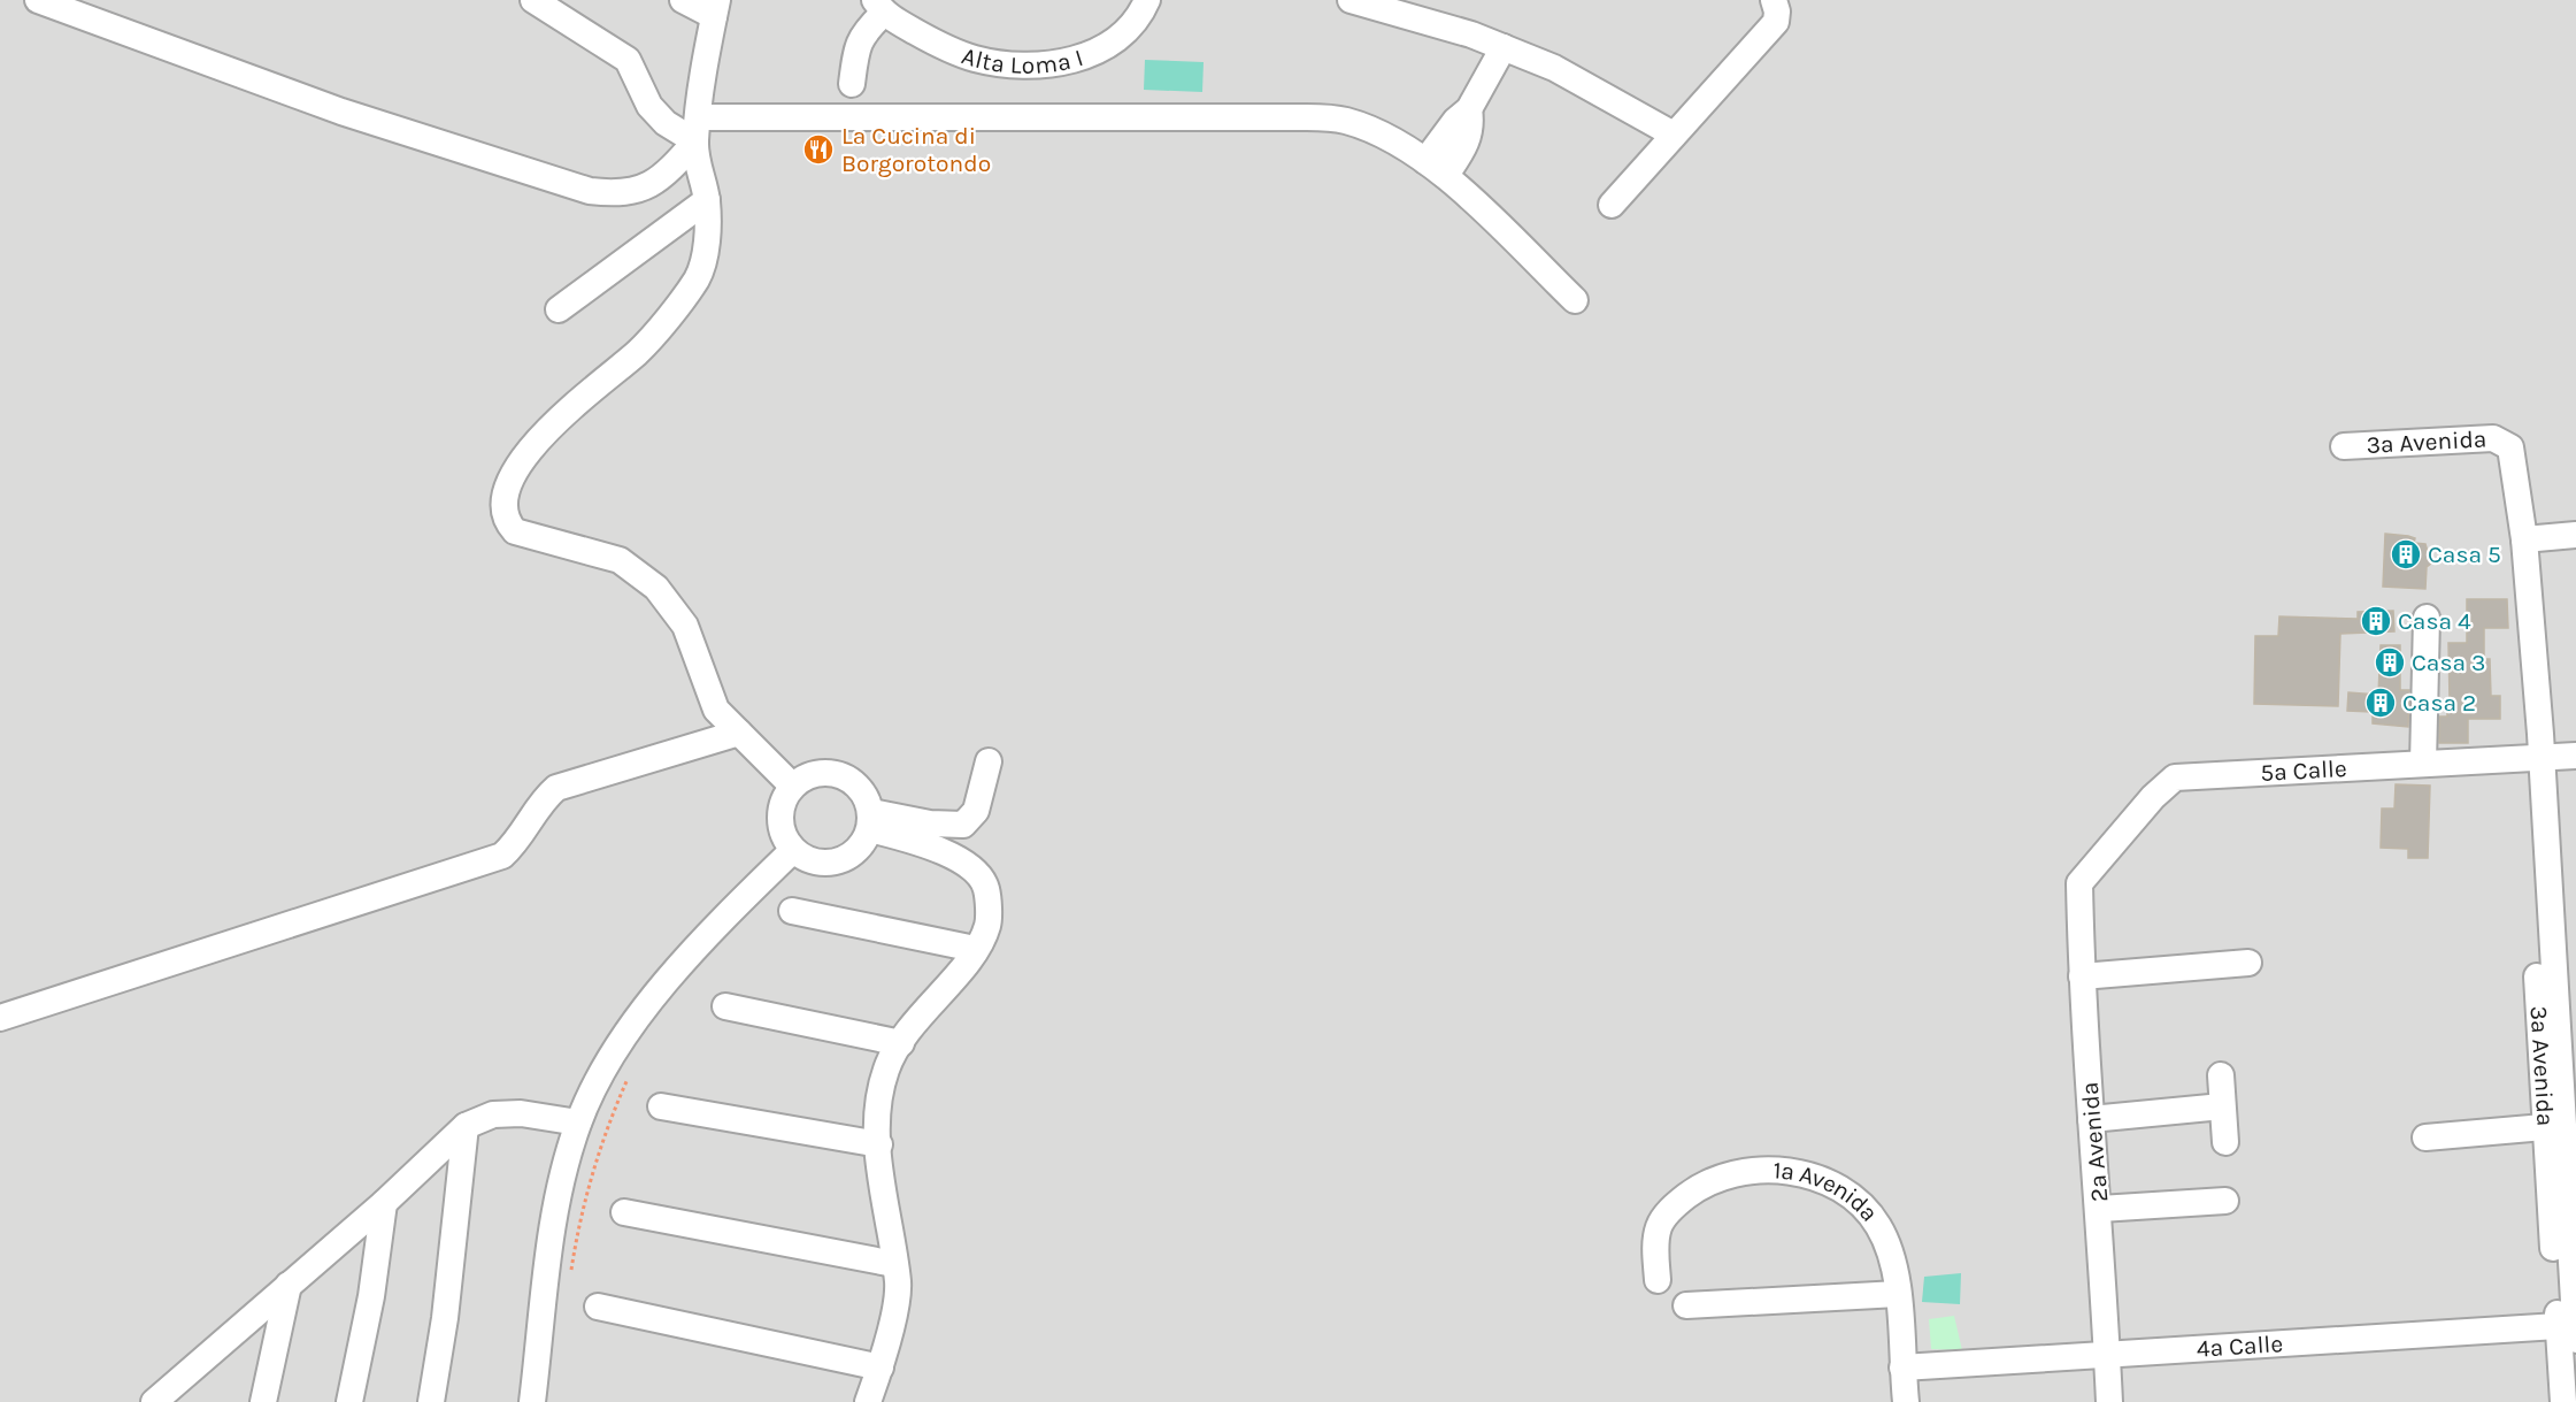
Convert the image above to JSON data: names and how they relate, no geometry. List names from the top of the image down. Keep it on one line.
{"streets":{"street":["Alta Loma I","3a Avenida","5a Calle","2a Avenida","1a Avenida","4a Calle"]},"crossings":[["3a Avenida","5a Calle"],["3a Avenida","4a Calle"],["5a Calle","2a Avenida"],["2a Avenida","4a Calle"],["1a Avenida","4a Calle"]],"places":{"restaurant":["La Cucina di Borgorotondo"],"building":["Casa 5","Casa 4","Casa 3","Casa 2"]}}
